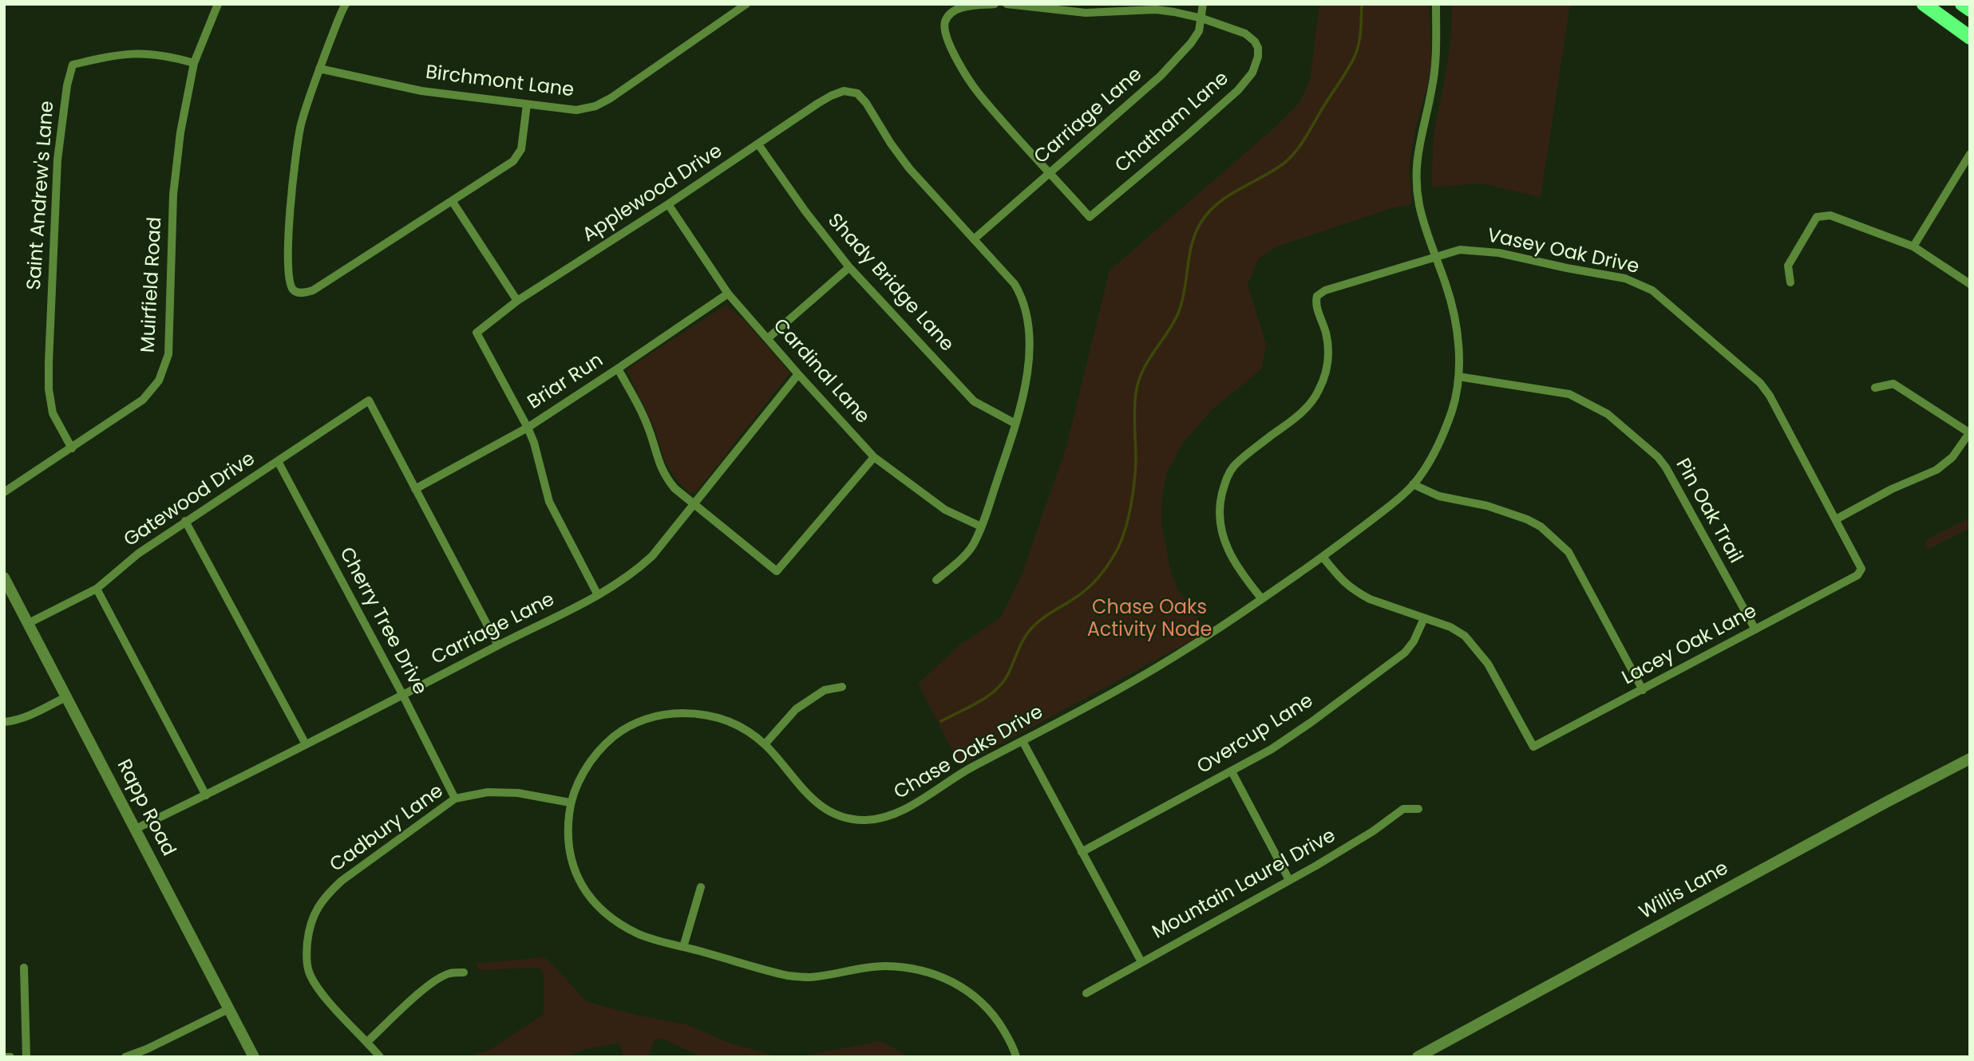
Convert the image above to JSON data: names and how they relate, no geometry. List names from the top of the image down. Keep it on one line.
{"streets":{"street":["Birchmont Lane","Carriage Lane","Chatham Lane","Applewood Drive","Saint Andrew's Lane","Vasey Oak Drive","Shady Bridge Lane","Muirfield Road","Cardinal Lane","Briar Run","Gatewood Drive","Pin Oak Trail","Cherry Tree Drive","Lacey Oak Lane","Overcup Lane","Chase Oaks Drive","Rapp Road","Cadbury Lane","Mountain Laurel Drive","Willis Lane"]},"crossings":[["Carriage Lane","Chatham Lane"],["Carriage Lane","Applewood Drive"],["Carriage Lane","Cardinal Lane"],["Carriage Lane","Cherry Tree Drive"],["Carriage Lane","Rapp Road"],["Applewood Drive","Shady Bridge Lane"],["Applewood Drive","Cardinal Lane"],["Applewood Drive","Briar Run"],["Saint Andrew's Lane","Muirfield Road"],["Vasey Oak Drive","Lacey Oak Lane"],["Vasey Oak Drive","Chase Oaks Drive"],["Cardinal Lane","Briar Run"],["Briar Run","Gatewood Drive"],["Gatewood Drive","Cherry Tree Drive"],["Gatewood Drive","Rapp Road"],["Pin Oak Trail","Lacey Oak Lane"],["Pin Oak Trail","Chase Oaks Drive"],["Cherry Tree Drive","Cadbury Lane"],["Lacey Oak Lane","Overcup Lane"],["Chase Oaks Drive","Cadbury Lane"]],"parks":["Chase Oaks Activity Node"]}
